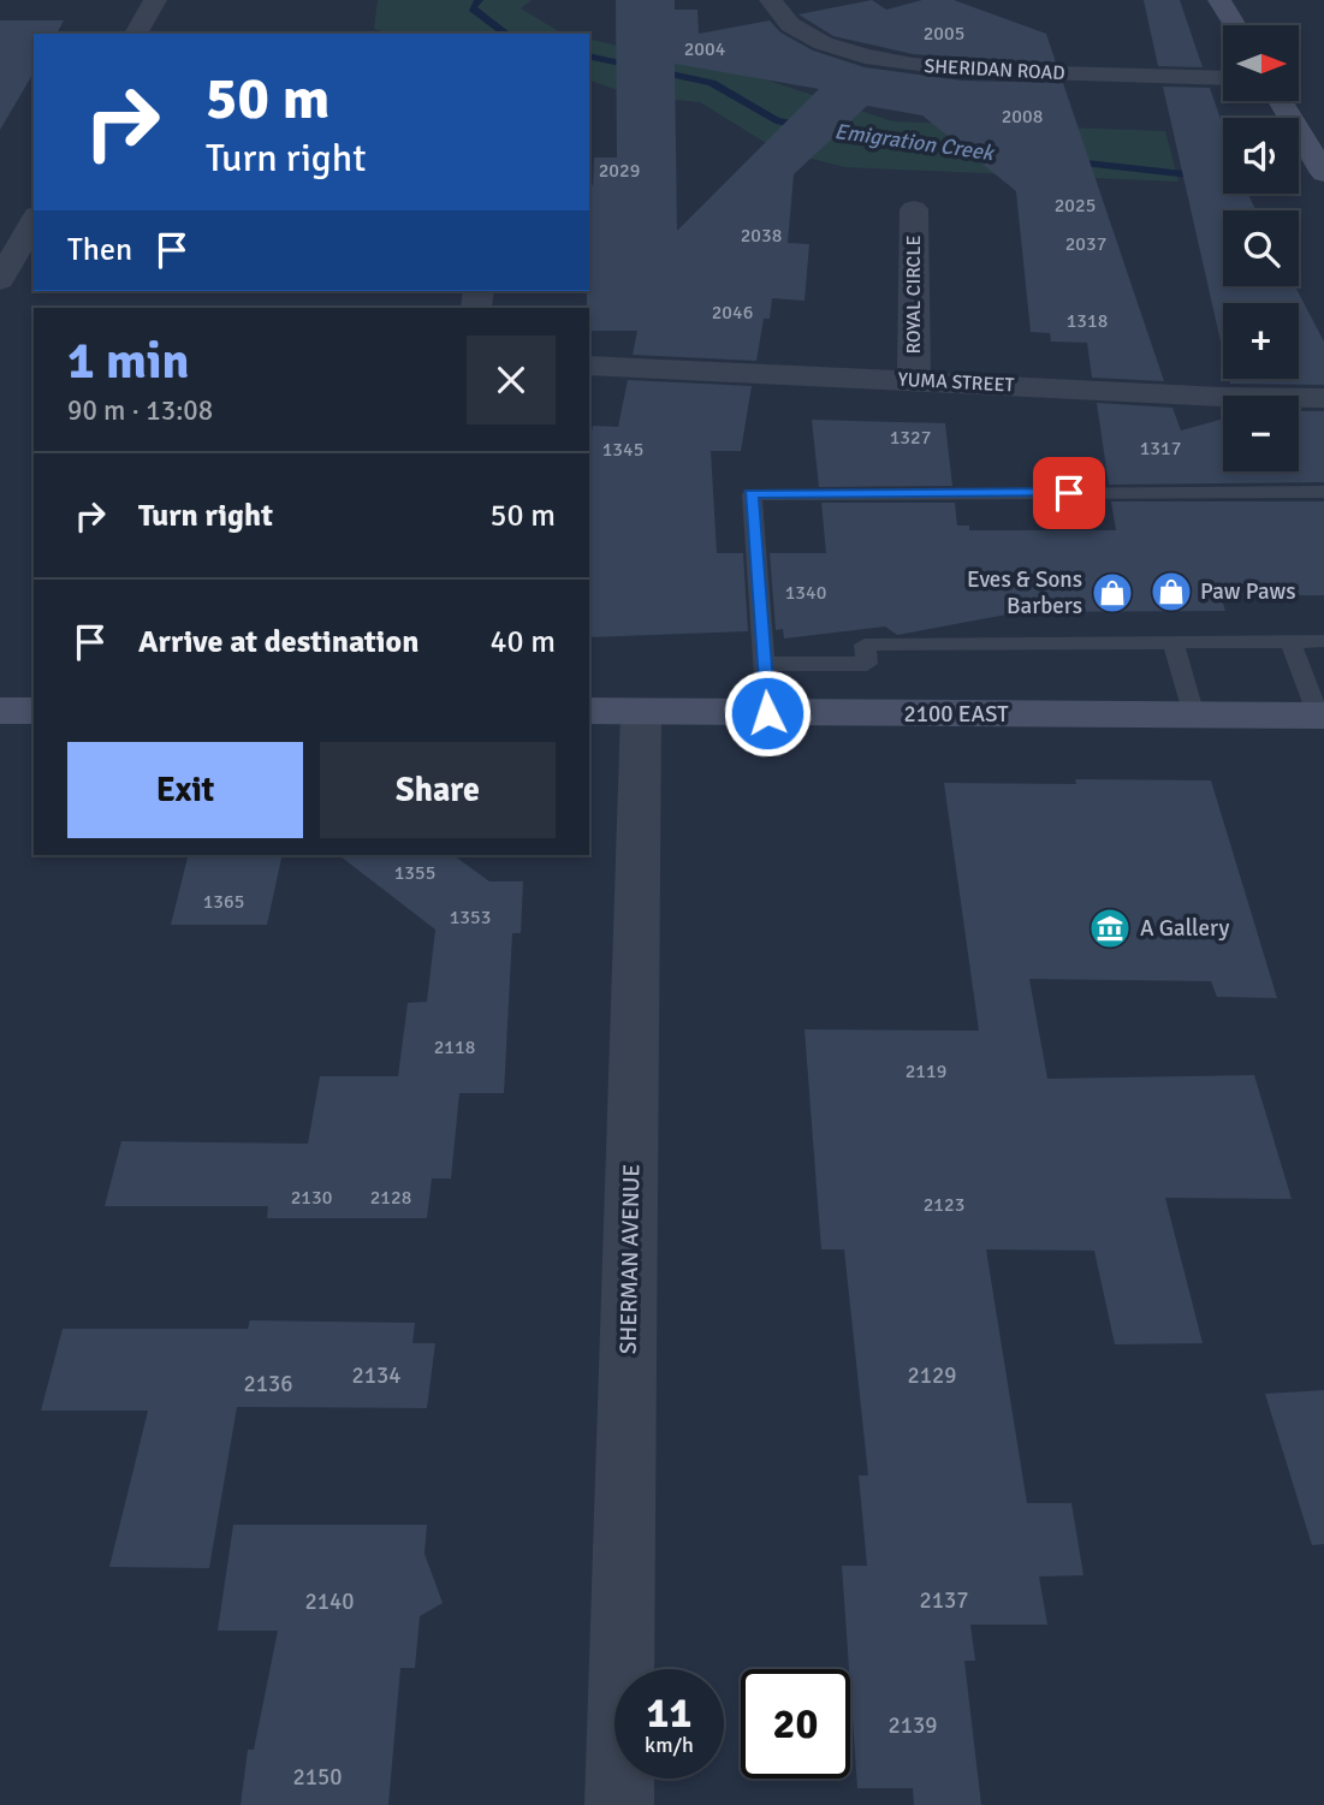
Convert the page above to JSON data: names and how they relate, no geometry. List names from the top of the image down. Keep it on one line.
{"streets":{"street":["SHERIDAN ROAD","ROYAL CIRCLE","YUMA STREET","2100 EAST","SHERMAN AVENUE"]},"crossings":[["ROYAL CIRCLE","YUMA STREET"],["2100 EAST","SHERMAN AVENUE"]],"water":["Emigration Creek"],"places":{"shop":["Paw Paws","Eves & Sons Barbers"],"museum":["A Gallery"]},"house_numbers":["2005","2004","2008","2029","2025","2038","2037","2046","1318","1327","1317","1345","1340","1355","1365","1353","2118","2119","2130","2128","2123","2134","2129","2136","2137","2140","2139","2150"],"north":"right","page":{"map_buttons":["+","−"],"turn":["50 m","Turn right"],"then":"Then","heading":["1 min","90 m · 13:08"],"list":[{"name":"Turn right","value":"50 m"},{"name":"Arrive at destination","value":"40 m"}],"buttons":["Exit","Share"],"speed":"11 km/h","limit":"20"}}
